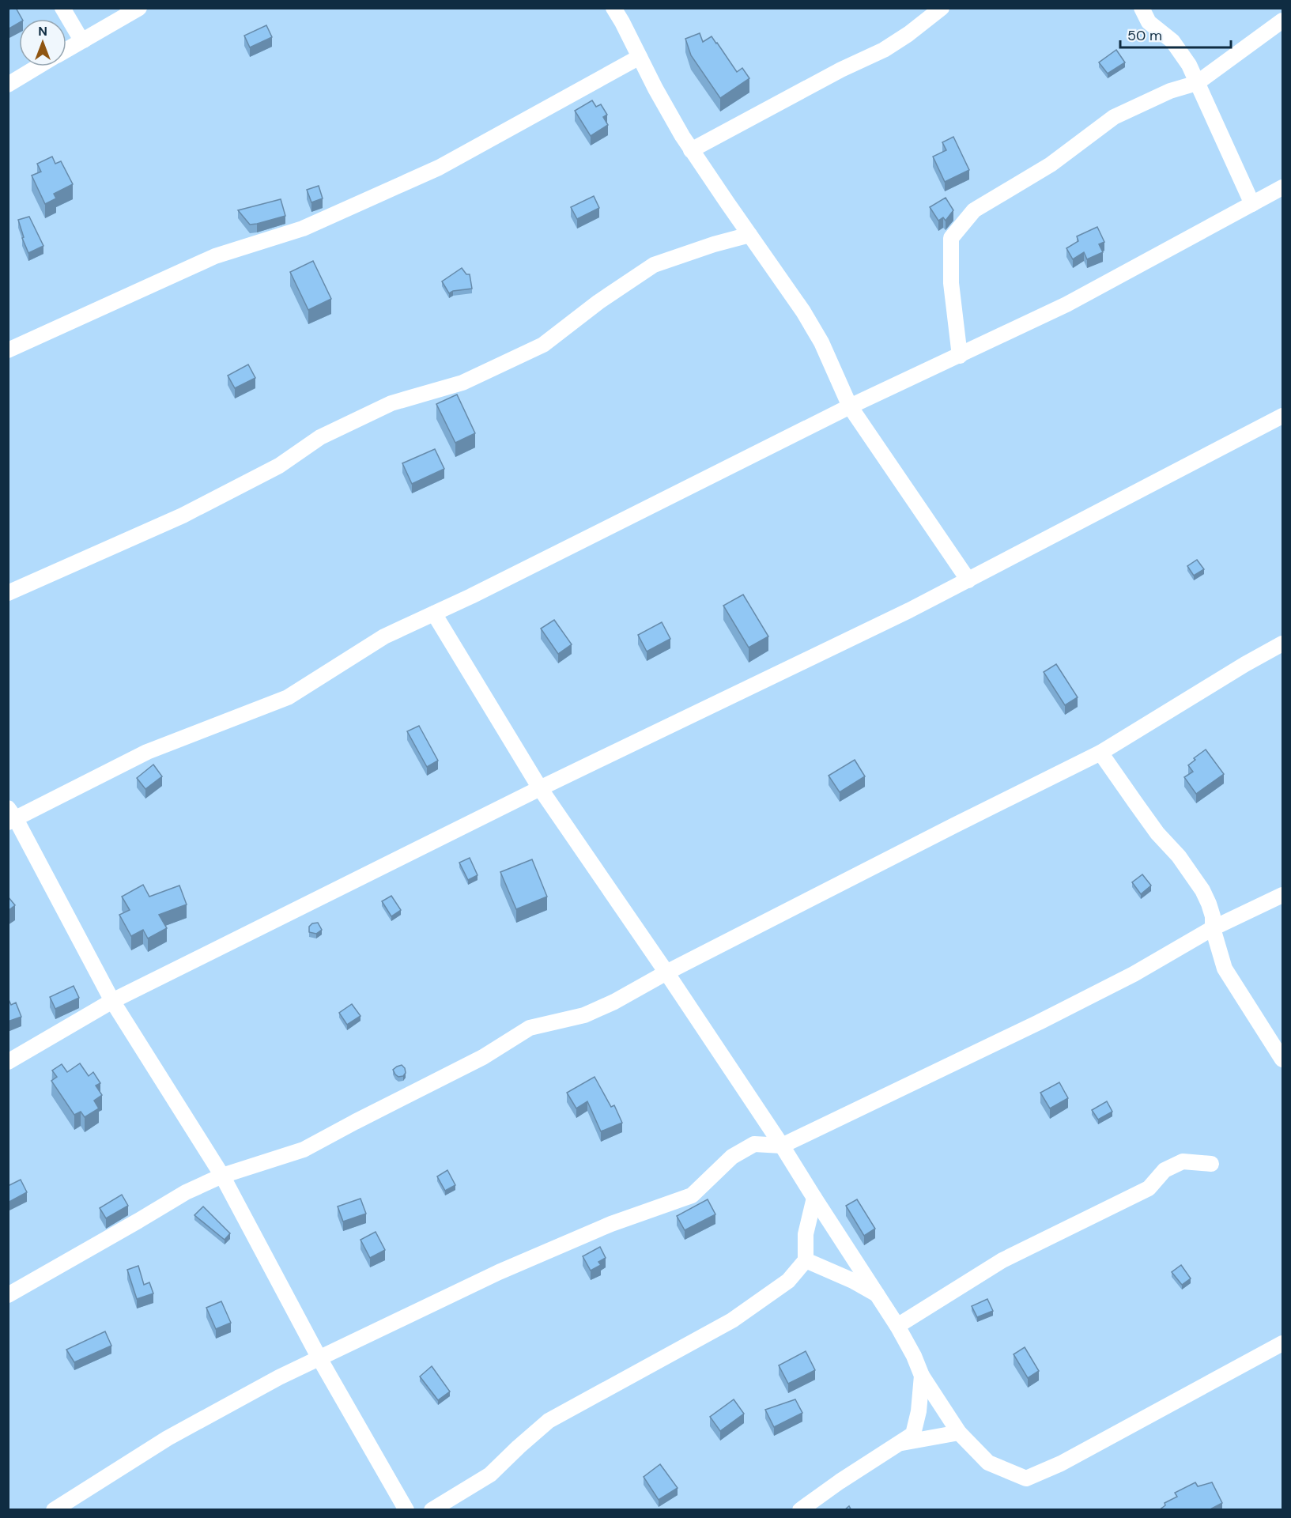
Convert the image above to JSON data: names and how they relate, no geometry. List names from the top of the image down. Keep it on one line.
{"scale_bar":"50 m","north":"top"}
